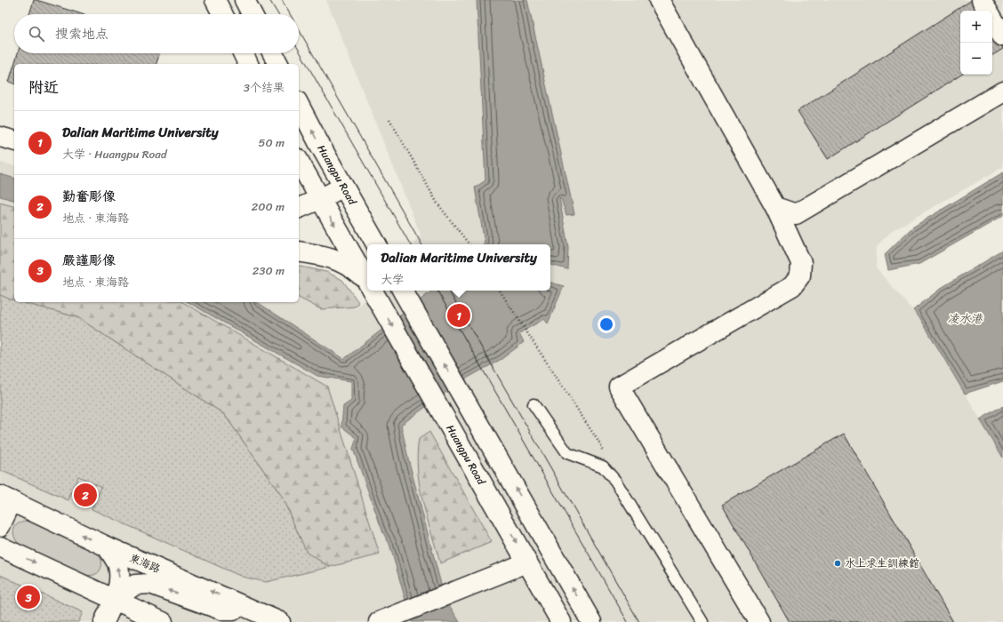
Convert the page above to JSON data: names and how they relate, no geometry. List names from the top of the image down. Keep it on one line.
{"streets":{"main road":["Huangpu Road","東海路"]},"water":["凌水港"],"places":["水上求生訓練館"],"page":{"map_buttons":["+","−"],"search":"搜索地点","heading":["附近","3个结果"],"list":[{"mark":"1","name":"Dalian Maritime University","note":"大学 · Huangpu Road","value":"50 m"},{"mark":"2","name":"勤奮彫像","note":"地点 · 東海路","value":"200 m"},{"mark":"3","name":"嚴謹彫像","note":"地点 · 東海路","value":"230 m"}],"popup":["Dalian Maritime University","大学"],"pins":["1","2","3"]}}
